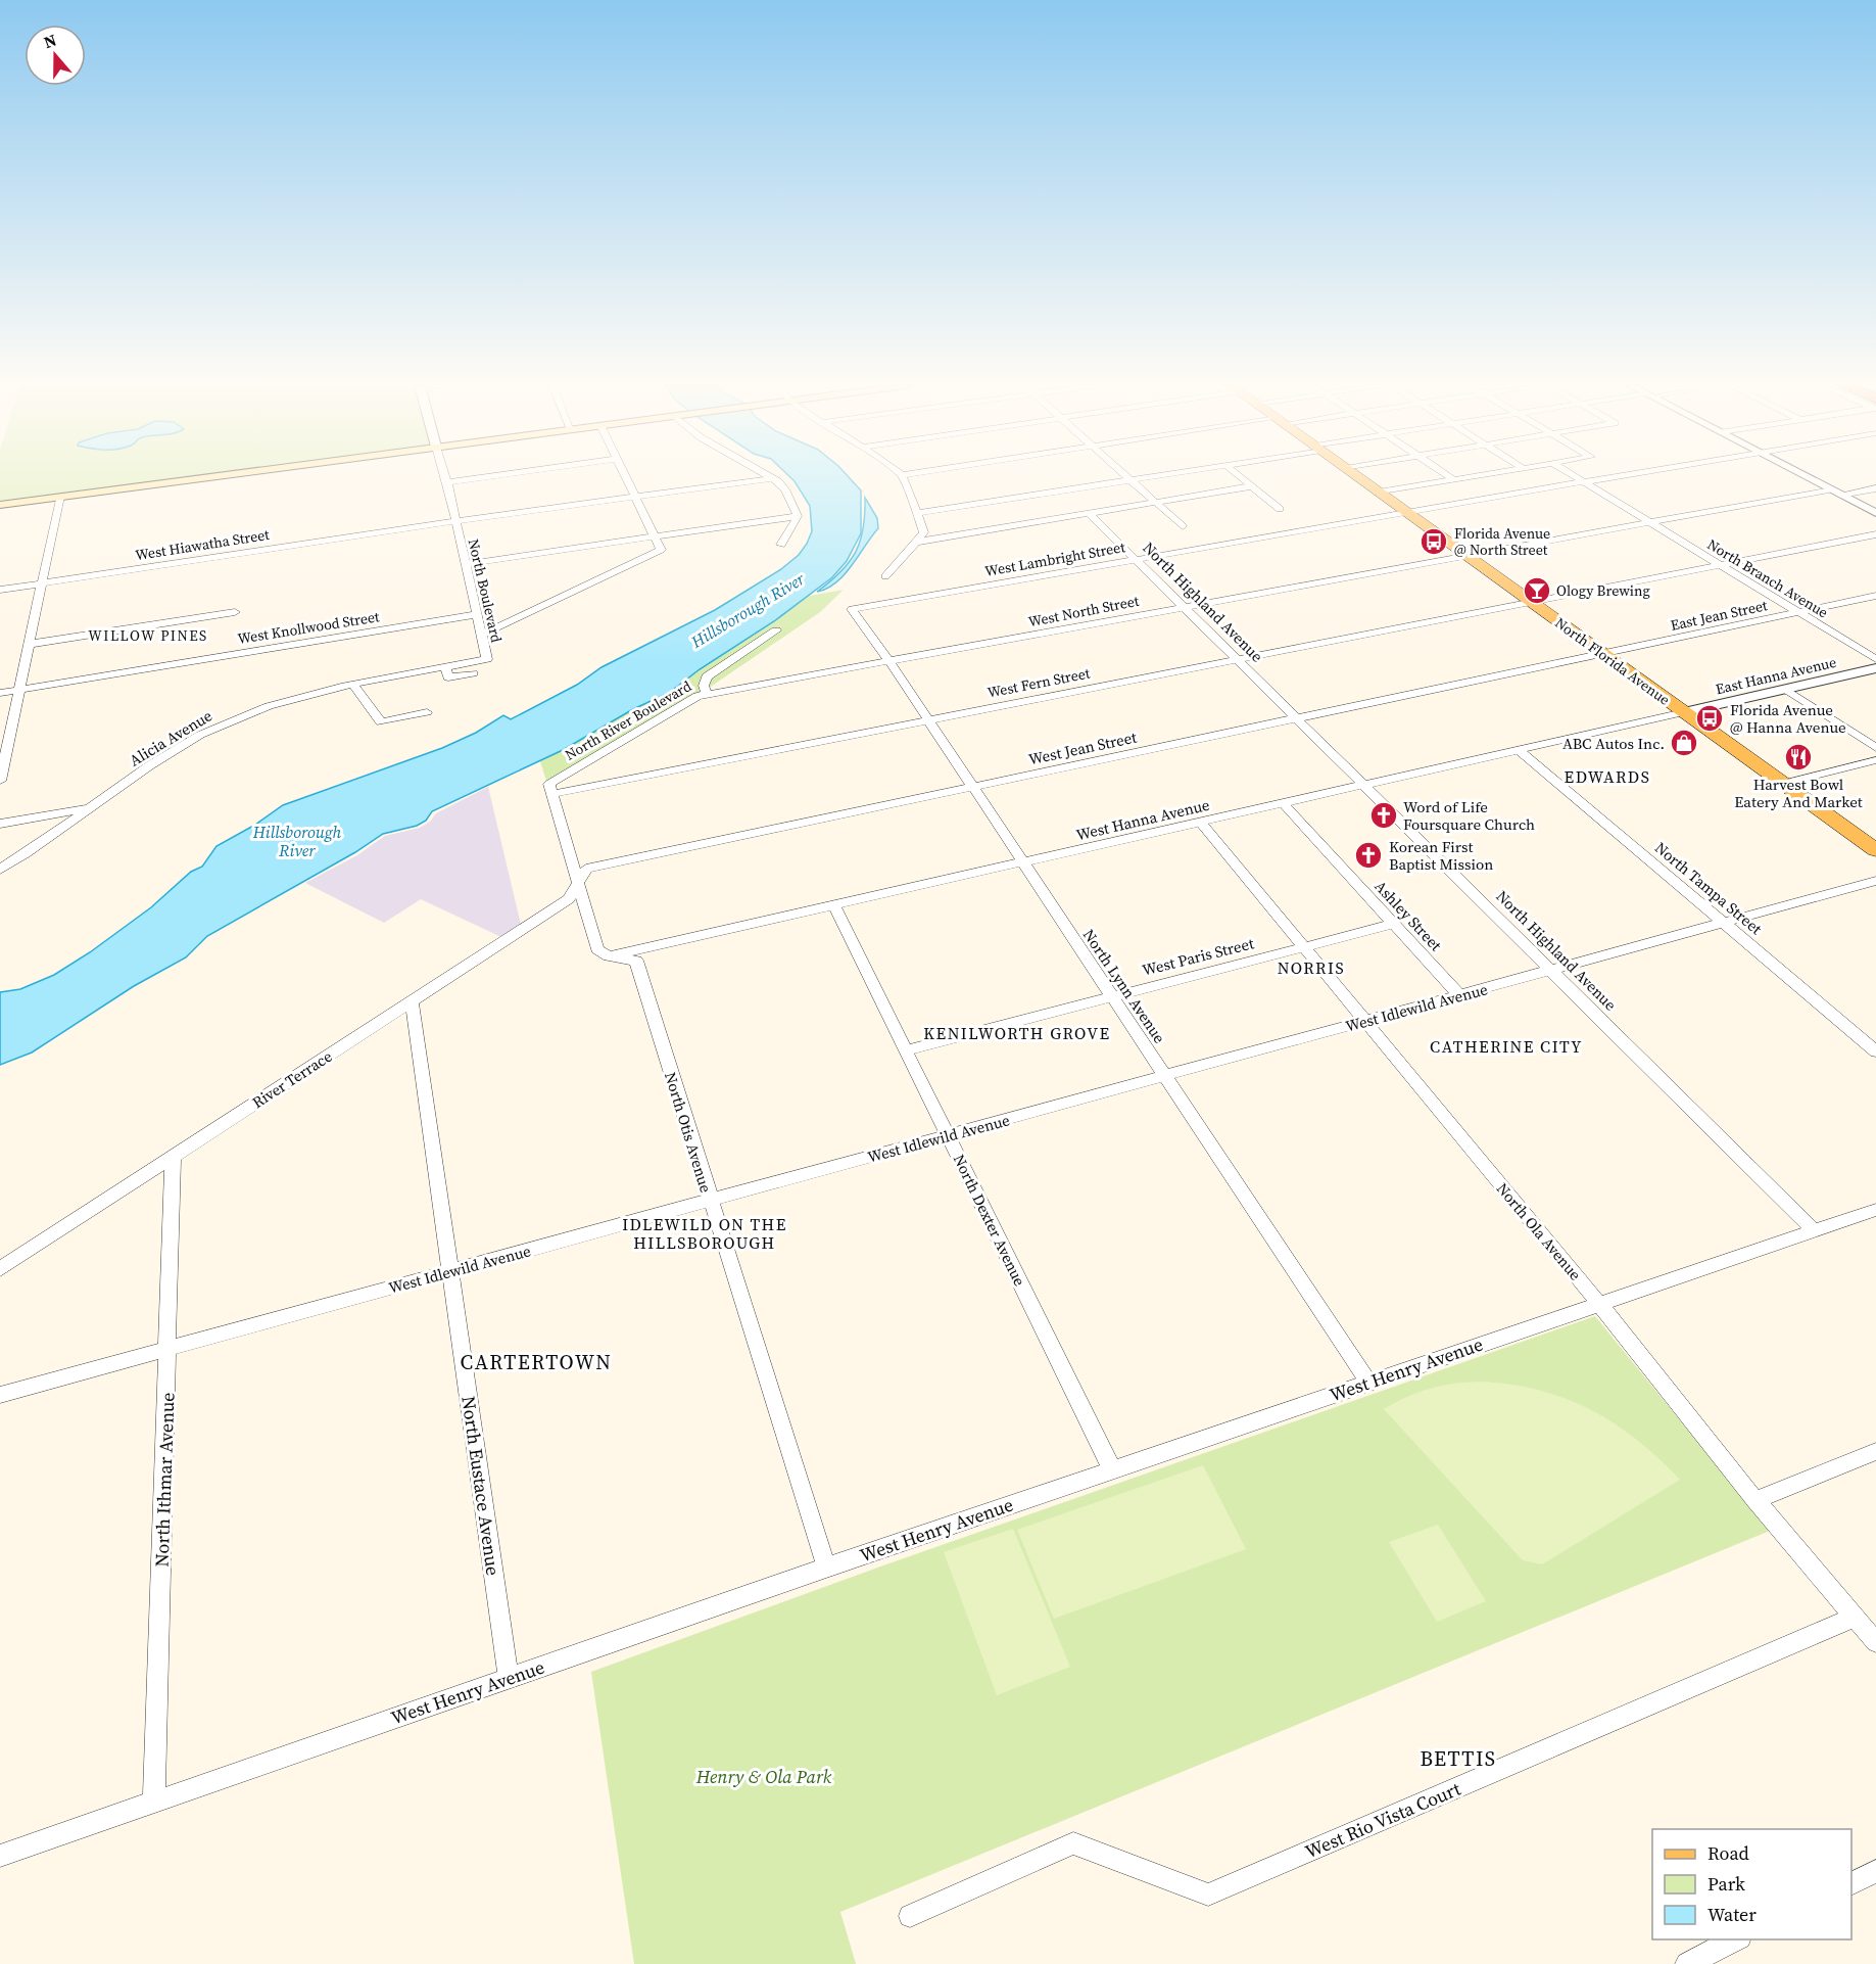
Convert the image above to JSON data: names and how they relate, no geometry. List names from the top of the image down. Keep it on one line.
{"streets":{"main road":["North Florida Avenue"],"street":["West Hiawatha Street","West Lambright Street","North Branch Avenue","North Boulevard","North Highland Avenue","West North Street","East Jean Street","West Knollwood Street","East Hanna Avenue","West Fern Street","North River Boulevard","Alicia Avenue","West Jean Street","West Hanna Avenue","North Tampa Street","Ashley Street","West Paris Street","North Lynn Avenue","West Idlewild Avenue","River Terrace","North Otis Avenue","North Dexter Avenue","North Ola Avenue","West Henry Avenue","North Ithmar Avenue","North Eustace Avenue","West Rio Vista Court"]},"crossings":[["West Hiawatha Street","North Boulevard"],["West Lambright Street","North Branch Avenue"],["West Lambright Street","North Highland Avenue"],["West Lambright Street","North Florida Avenue"],["West Lambright Street","North Lynn Avenue"],["North Branch Avenue","West North Street"],["North Branch Avenue","East Jean Street"],["North Branch Avenue","West Fern Street"],["North Boulevard","West Knollwood Street"],["North Boulevard","Alicia Avenue"],["North Highland Avenue","West North Street"],["North Highland Avenue","West Fern Street"],["North Highland Avenue","West Jean Street"],["North Highland Avenue","West Hanna Avenue"],["North Highland Avenue","West Idlewild Avenue"],["North Highland Avenue","West Henry Avenue"],["West North Street","North Florida Avenue"],["West North Street","North River Boulevard"],["West North Street","North Lynn Avenue"],["East Jean Street","North Florida Avenue"],["East Jean Street","West Jean Street"],["North Florida Avenue","East Hanna Avenue"],["North Florida Avenue","West Fern Street"],["North Florida Avenue","West Jean Street"],["North Florida Avenue","West Hanna Avenue"],["East Hanna Avenue","West Hanna Avenue"],["West Fern Street","North River Boulevard"],["West Fern Street","North Lynn Avenue"],["West Jean Street","North Lynn Avenue"],["West Jean Street","River Terrace"],["West Hanna Avenue","North Tampa Street"],["West Hanna Avenue","Ashley Street"],["West Hanna Avenue","North Lynn Avenue"],["West Hanna Avenue","North Otis Avenue"],["West Hanna Avenue","North Dexter Avenue"],["West Hanna Avenue","North Ola Avenue"],["North Tampa Street","West Idlewild Avenue"],["Ashley Street","West Paris Street"],["Ashley Street","West Idlewild Avenue"],["West Paris Street","North Lynn Avenue"],["West Paris Street","North Dexter Avenue"],["West Paris Street","North Ola Avenue"],["North Lynn Avenue","West Idlewild Avenue"],["North Lynn Avenue","West Henry Avenue"],["West Idlewild Avenue","North Otis Avenue"],["West Idlewild Avenue","North Dexter Avenue"],["West Idlewild Avenue","North Ola Avenue"],["West Idlewild Avenue","North Ithmar Avenue"],["West Idlewild Avenue","North Eustace Avenue"],["River Terrace","North Ithmar Avenue"],["River Terrace","North Eustace Avenue"],["North Otis Avenue","West Henry Avenue"],["North Dexter Avenue","West Henry Avenue"],["North Ola Avenue","West Henry Avenue"],["North Ola Avenue","West Rio Vista Court"],["West Henry Avenue","North Ithmar Avenue"],["West Henry Avenue","North Eustace Avenue"]],"districts":["WILLOW PINES","EDWARDS","NORRIS","KENILWORTH GROVE","CATHERINE CITY","IDLEWILD ON THE HILLSBOROUGH","CARTERTOWN","BETTIS"],"water":["Hillsborough River"],"parks":["Henry & Ola Park"],"places":{"bus stop":["Florida Avenue @ North Street","Florida Avenue @ Hanna Avenue"],"bar":["Ology Brewing"],"shop":["ABC Autos Inc."],"restaurant":["Harvest Bowl Eatery And Market"],"church":["Word of Life Foursquare Church","Korean First Baptist Mission"]},"legend":["Road","Park","Water"],"north":"top"}
